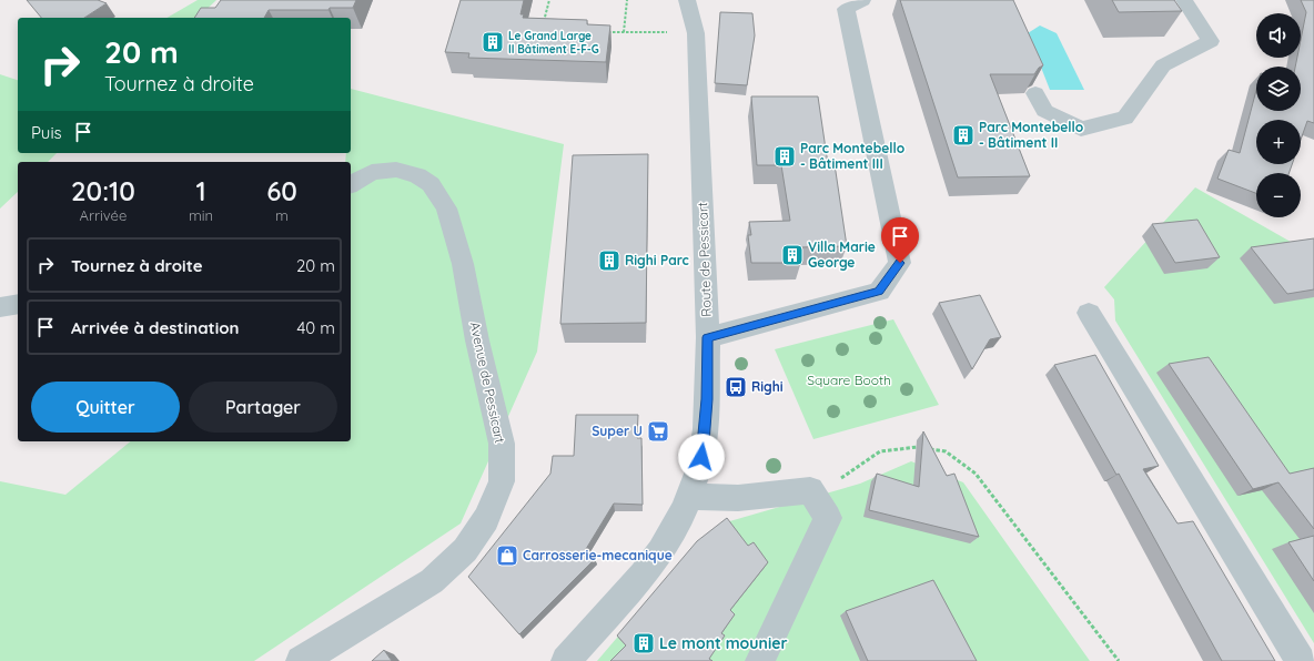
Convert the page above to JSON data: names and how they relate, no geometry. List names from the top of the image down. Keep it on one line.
{"streets":{"street":["Route de Pessicart","Avenue de Pessicart"]},"parks":["Square Booth"],"places":{"building":["Le Grand Large II Bâtiment E-F-G","Parc Montebello - Bâtiment II","Parc Montebello - Bâtiment III","Villa Marie George","Righi Parc","Le mont mounier"],"bus stop":["Righi"],"supermarket":["Super U"],"shop":["Carrosserie-mecanique"]},"page":{"map_buttons":["+","−"],"turn":["20 m","Tournez à droite"],"then":"Puis","eta":["20:10","Arrivée","1","min","60","m"],"list":[{"name":"Tournez à droite","value":"20 m"},{"name":"Arrivée à destination","value":"40 m"}],"buttons":["Quitter","Partager"]}}
